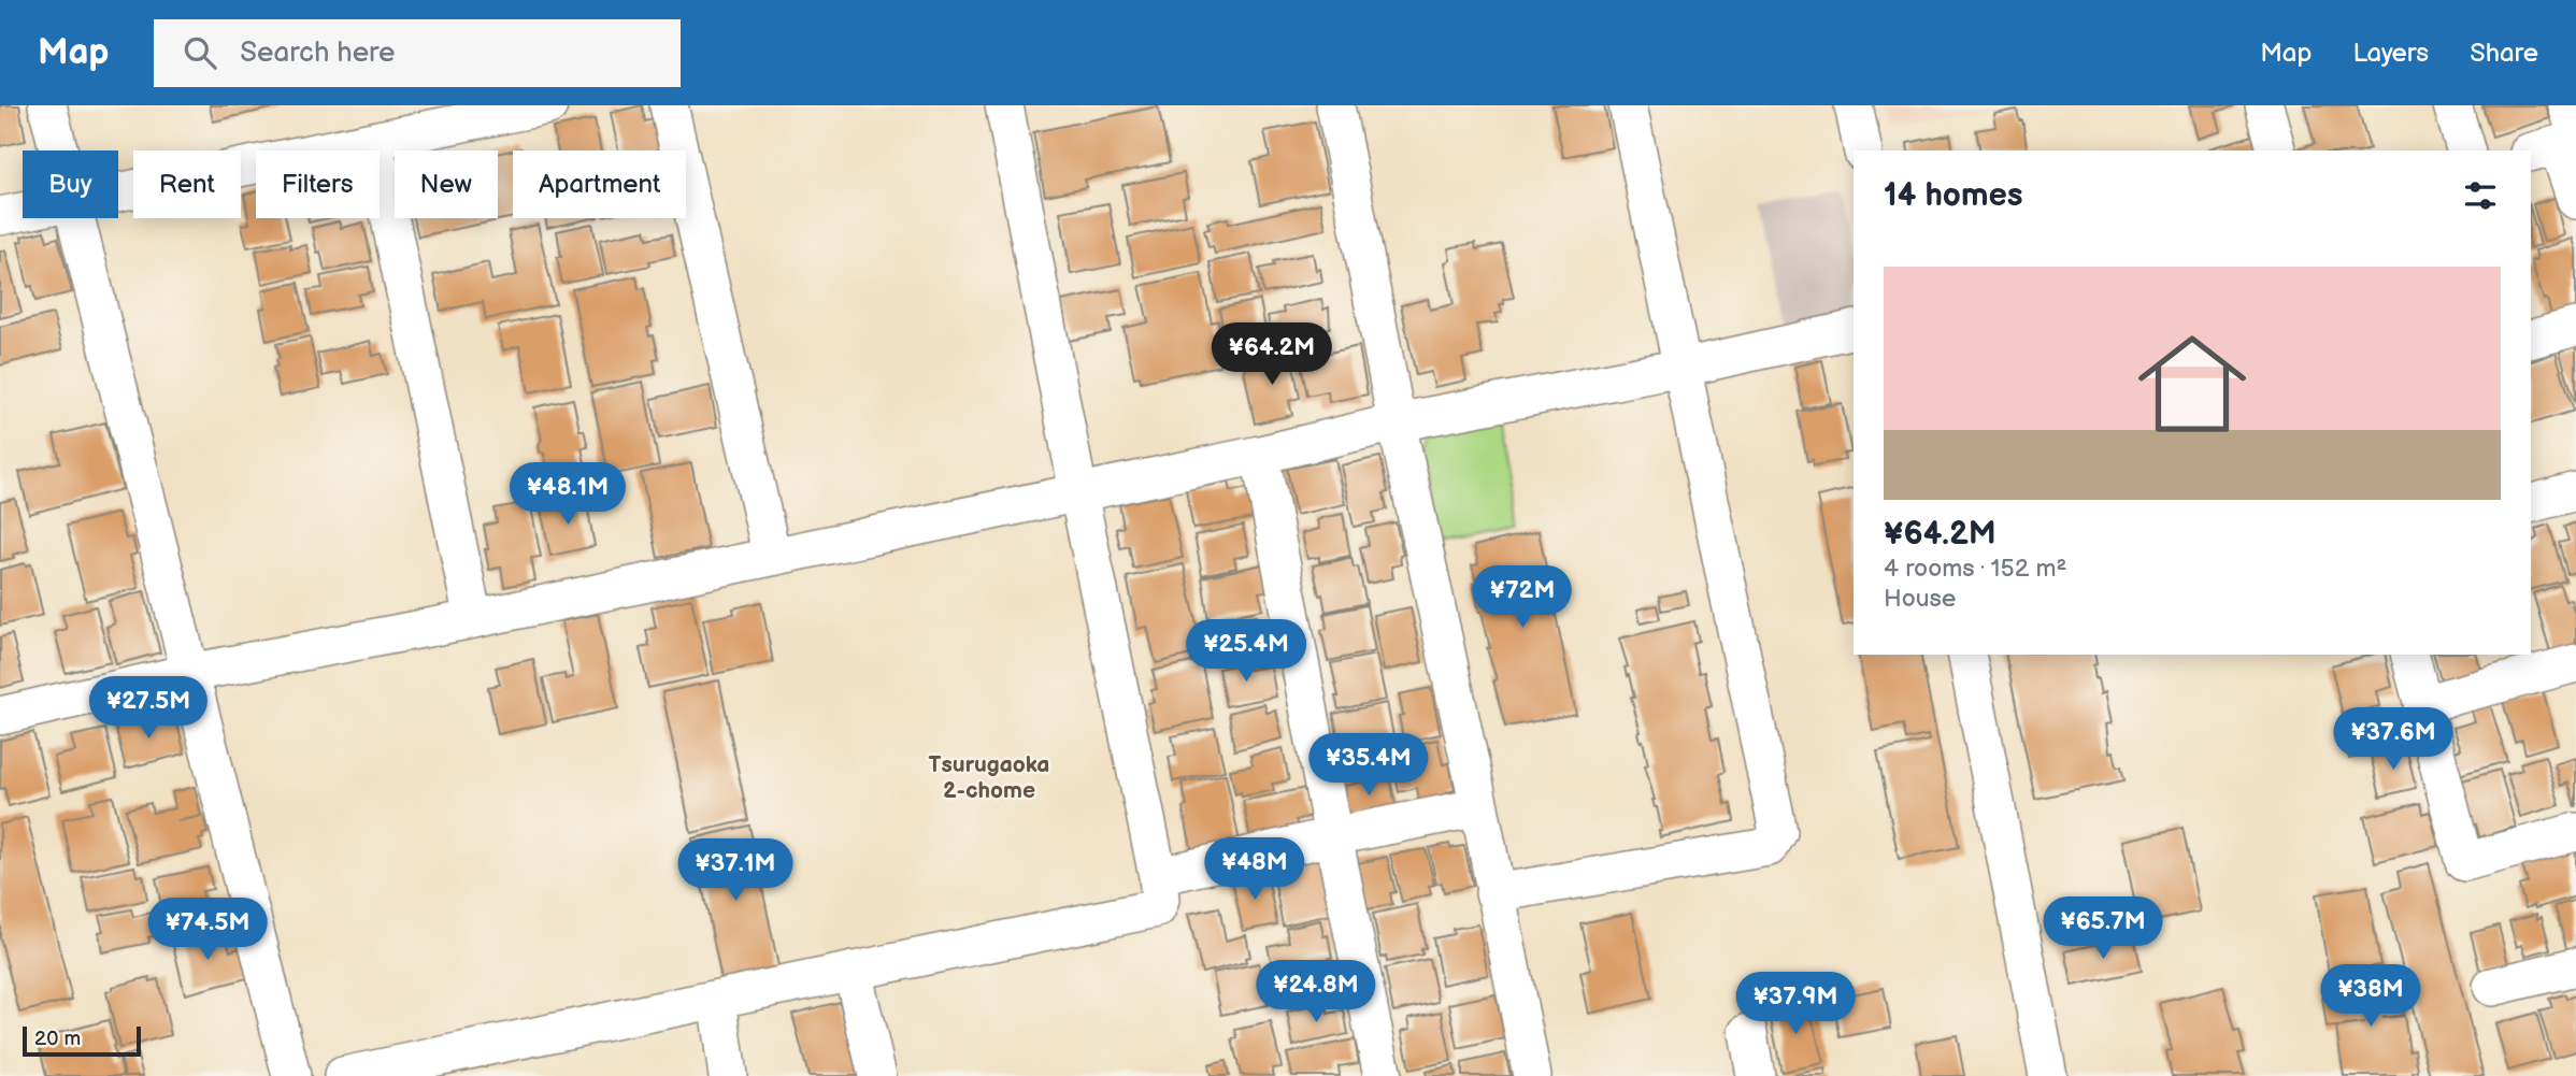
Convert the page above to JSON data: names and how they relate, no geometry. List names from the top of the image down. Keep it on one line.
{"districts":["Tsurugaoka 2-chome"],"scale_bar":"20 m","page":{"header":"Map","search":"Search here","nav":["Map","Layers","Share"],"chip":["Buy","Rent","Filters","New","Apartment"],"heading":"14 homes","list":[{"name":"¥64.2M","note":"4 rooms · 152 m² · House"}],"price":["¥64.2M","¥48.1M","¥72M","¥25.4M","¥27.5M","¥37.6M","¥35.4M","¥48M","¥37.1M","¥65.7M","¥74.5M","¥24.8M","¥38M","¥37.9M"],"scale":"20 m"}}
